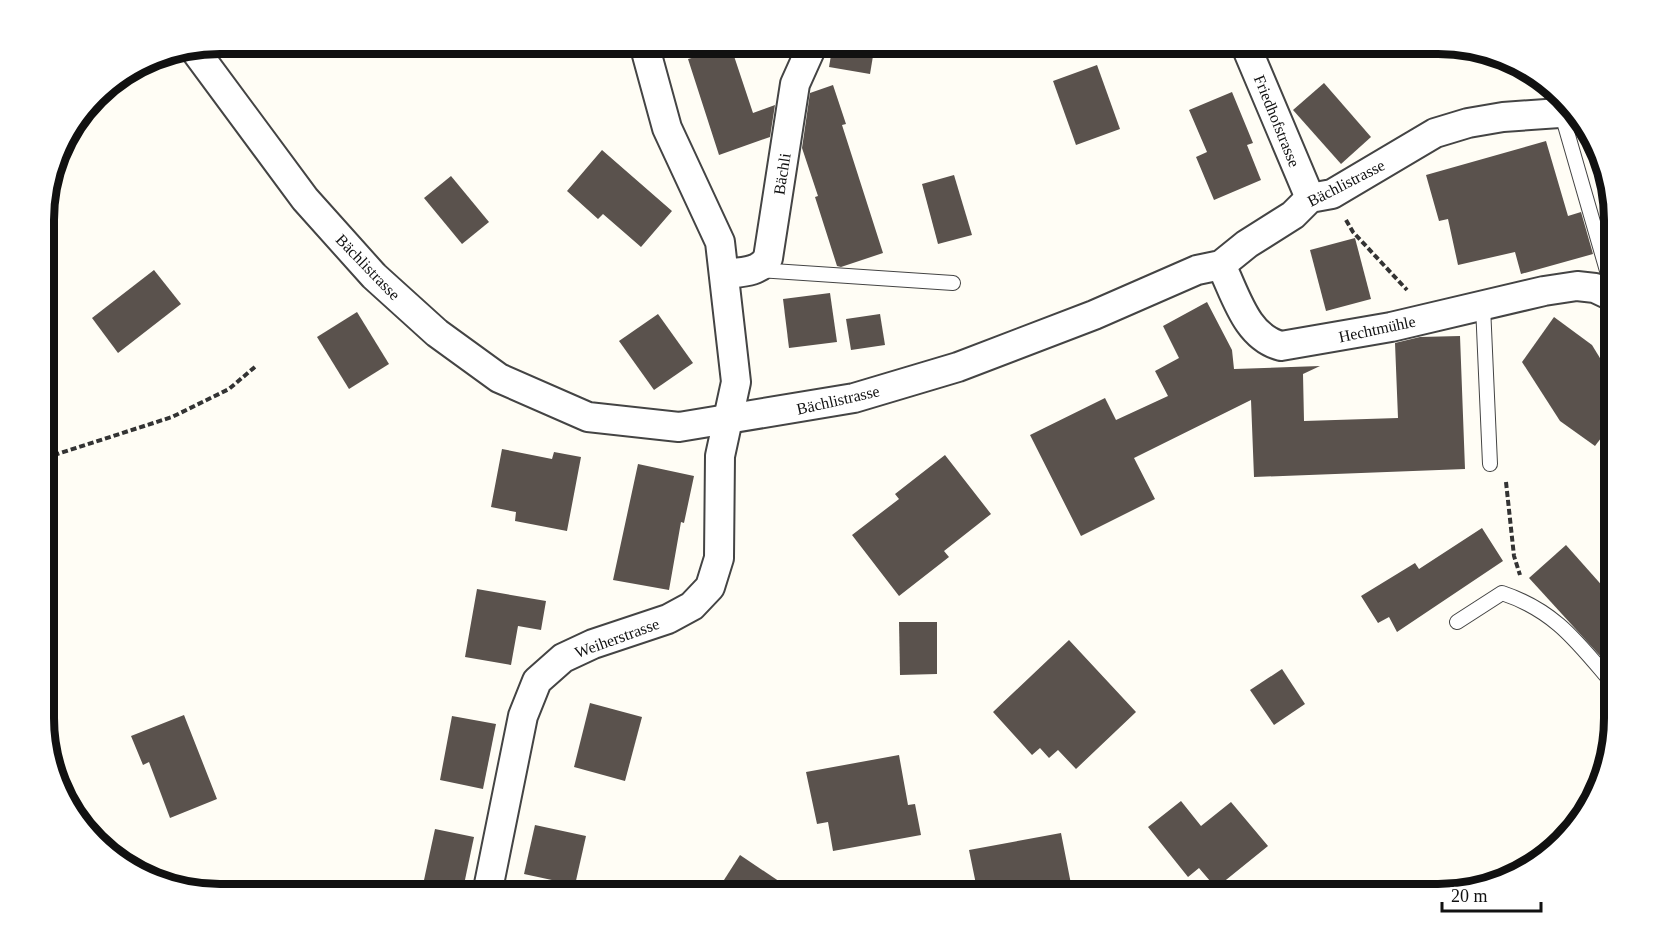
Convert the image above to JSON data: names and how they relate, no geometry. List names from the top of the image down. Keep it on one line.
{"streets":{"street":["Friedhofstrasse","Bächli","Bächlistrasse","Hechtmühle","Weiherstrasse"]},"crossings":[["Friedhofstrasse","Bächlistrasse"],["Bächlistrasse","Hechtmühle"],["Bächlistrasse","Weiherstrasse"]],"scale_bar":"20 m"}
